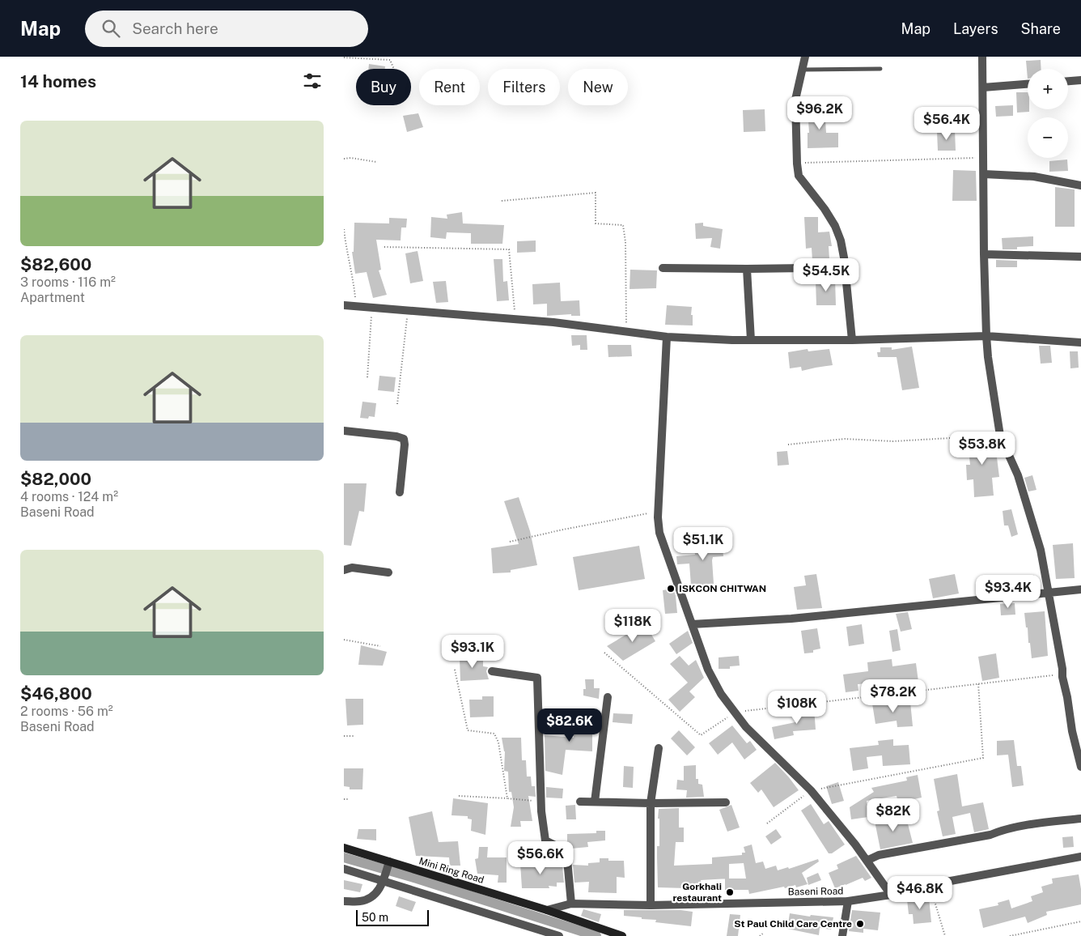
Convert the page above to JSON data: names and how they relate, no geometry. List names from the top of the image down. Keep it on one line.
{"streets":{"main road":["Mini Ring Road"],"street":["Baseni Road"]},"crossings":[["Mini Ring Road","Baseni Road"]],"places":["ISKCON CHITWAN","Gorkhali restaurant","St Paul Child Care Centre"],"scale_bar":"50 m","page":{"header":"Map","search":"Search here","nav":["Map","Layers","Share"],"heading":"14 homes","map_buttons":["+","−"],"chip":["Buy","Rent","Filters","New"],"price":["$96.2K","$56.4K","$54.5K","$53.8K","$51.1K","$93.4K","$118K","$93.1K","$78.2K","$108K","$82.6K","$82K","$56.6K","$46.8K"],"list":[{"name":"$82,600","note":"3 rooms · 116 m² · Apartment"},{"name":"$82,000","note":"4 rooms · 124 m² · Baseni Road"},{"name":"$46,800","note":"2 rooms · 56 m² · Baseni Road"}],"scale":"50 m"}}
